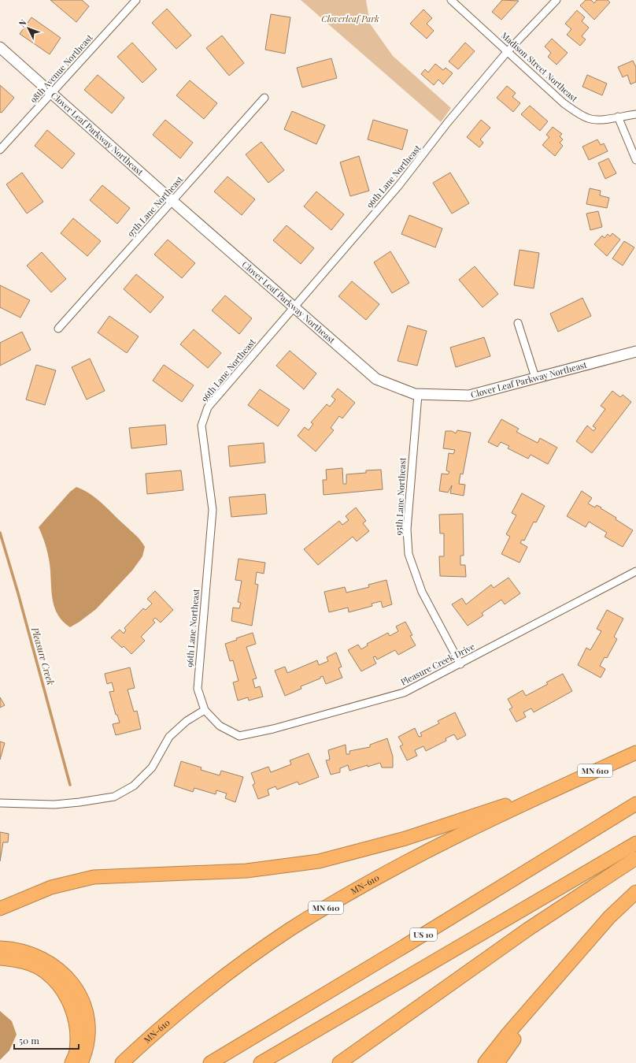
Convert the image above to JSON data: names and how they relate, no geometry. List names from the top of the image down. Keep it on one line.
{"streets":{"highway":["MN 610","MN-610","US 10"],"street":["Madison Street Northeast","98th Avenue Northeast","Clover Leaf Parkway Northeast","96th Lane Northeast","97th Lane Northeast","95th Lane Northeast","Pleasure Creek Drive"]},"crossings":[["Madison Street Northeast","96th Lane Northeast"],["98th Avenue Northeast","Clover Leaf Parkway Northeast"],["Clover Leaf Parkway Northeast","96th Lane Northeast"],["Clover Leaf Parkway Northeast","97th Lane Northeast"],["Clover Leaf Parkway Northeast","95th Lane Northeast"],["96th Lane Northeast","Pleasure Creek Drive"],["95th Lane Northeast","Pleasure Creek Drive"]],"water":["Pleasure Creek"],"parks":["Cloverleaf Park"],"scale_bar":"50 m","north":"top left"}
